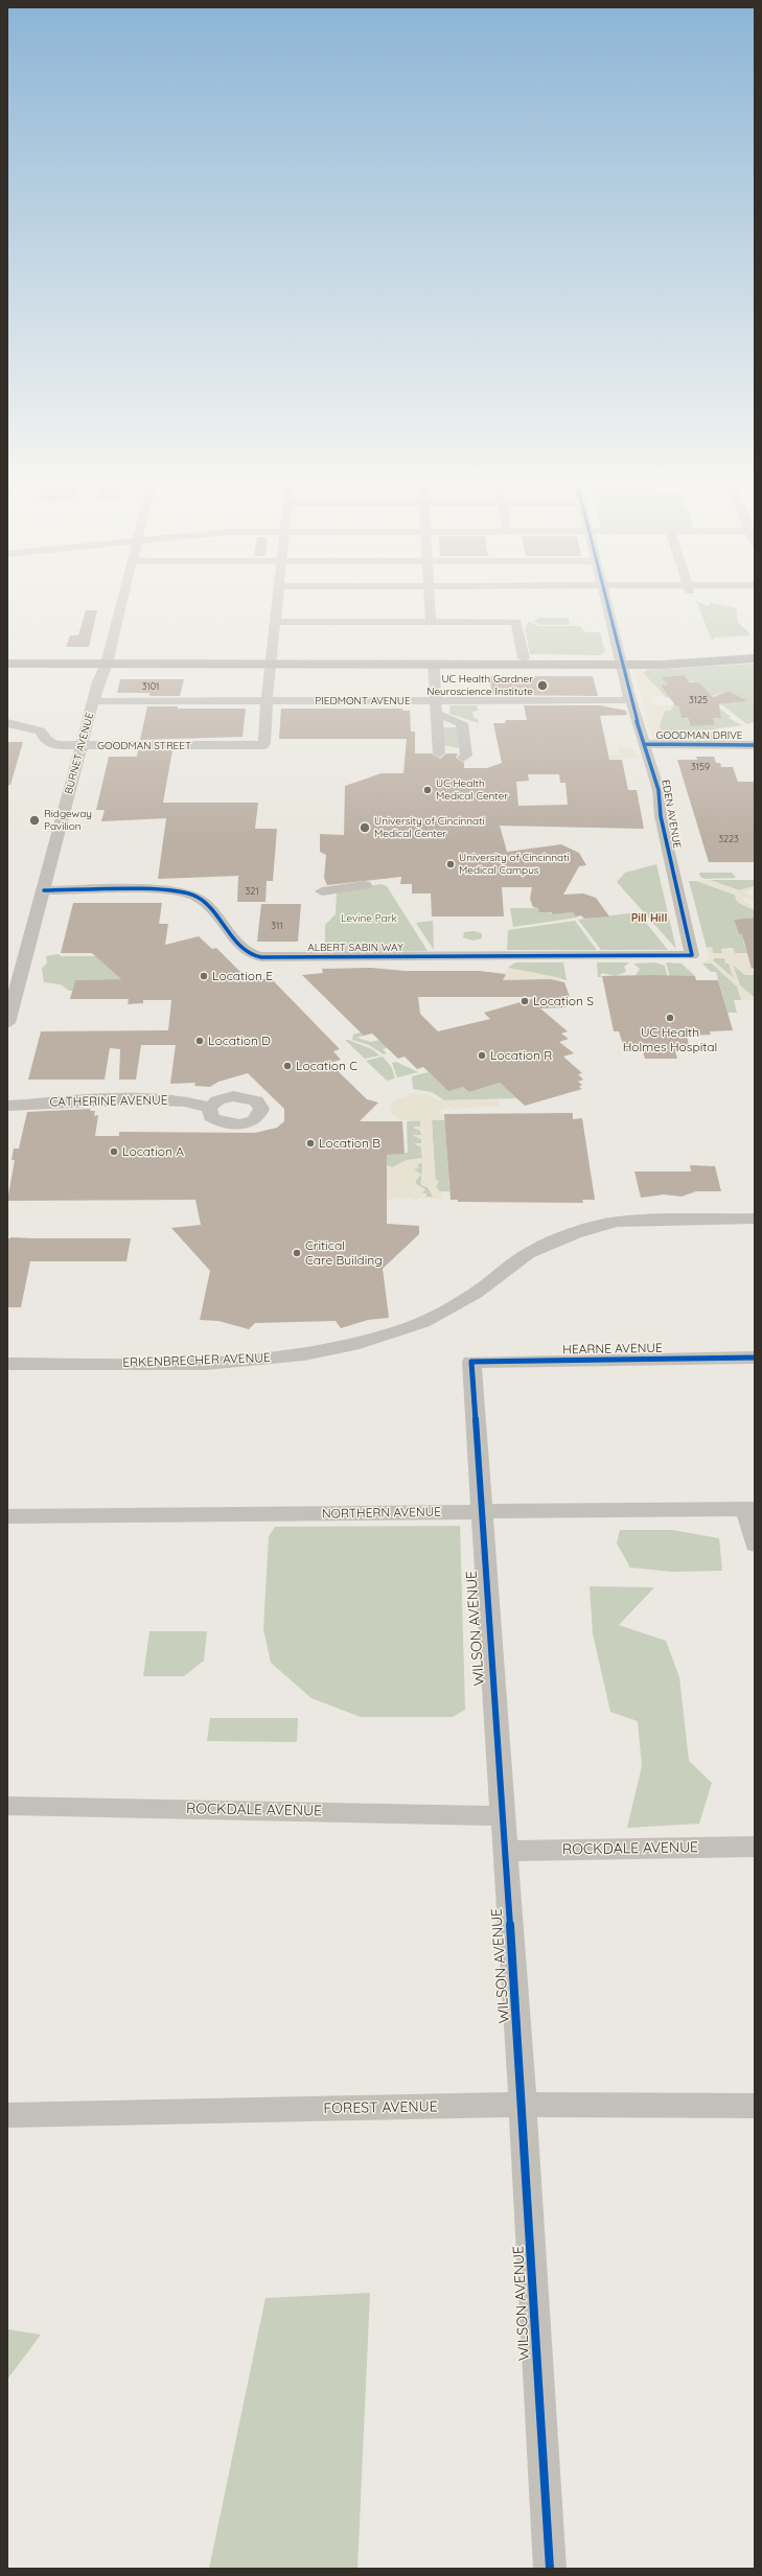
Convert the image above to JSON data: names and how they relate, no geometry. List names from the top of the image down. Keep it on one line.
{"streets":{"street":["PIEDMONT AVENUE","GOODMAN DRIVE","GOODMAN STREET","BURNET AVENUE","EDEN AVENUE","ALBERT SABIN WAY","CATHERINE AVENUE","HEARNE AVENUE","ERKENBRECHER AVENUE","NORTHERN AVENUE","WILSON AVENUE","ROCKDALE AVENUE","FOREST AVENUE"]},"crossings":[["PIEDMONT AVENUE","GOODMAN STREET"],["PIEDMONT AVENUE","BURNET AVENUE"],["PIEDMONT AVENUE","EDEN AVENUE"],["GOODMAN DRIVE","EDEN AVENUE"],["GOODMAN STREET","BURNET AVENUE"],["BURNET AVENUE","ALBERT SABIN WAY"],["EDEN AVENUE","ALBERT SABIN WAY"],["HEARNE AVENUE","WILSON AVENUE"],["NORTHERN AVENUE","WILSON AVENUE"],["WILSON AVENUE","ROCKDALE AVENUE"],["WILSON AVENUE","FOREST AVENUE"]],"districts":["Pill Hill"],"parks":["Levine Park"],"places":["UC Health Gardner Neuroscience Institute","UC Health Medical Center","Ridgeway Pavilion","University of Cincinnati Medical Center","University of Cincinnati Medical Campus","Location E","Location S","UC Health Holmes Hospital","Location D","Location R","Location C","Location B","Location A","Critical Care Building"],"house_numbers":["3101","3125","3159","3223","321","311"]}
